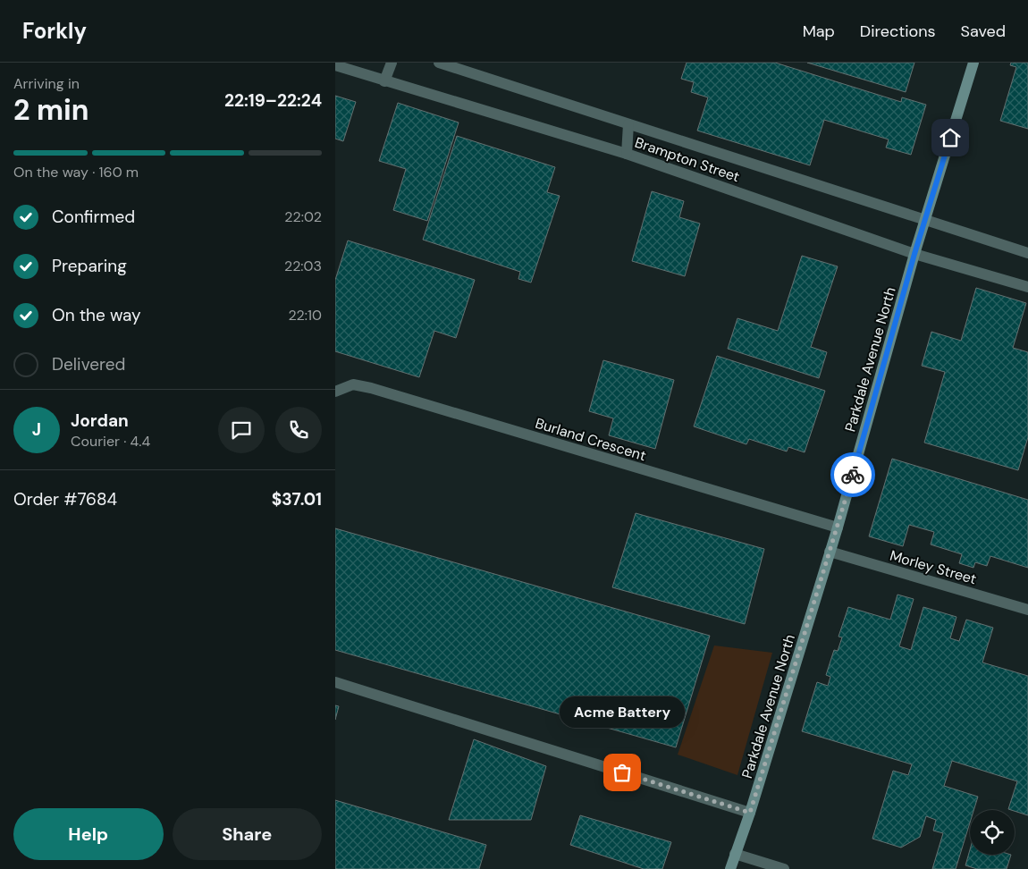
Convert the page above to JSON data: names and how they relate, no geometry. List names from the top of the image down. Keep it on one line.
{"streets":{"main road":["Parkdale Avenue North"],"street":["Brampton Street","Burland Crescent","Morley Street"]},"crossings":[["Brampton Street","Parkdale Avenue North"],["Parkdale Avenue North","Burland Crescent"],["Parkdale Avenue North","Morley Street"]],"places":["Acme Battery"],"page":{"header":"Forkly","nav":["Map","Directions","Saved"],"heading":["2 min","Arriving in","22:19–22:24"],"panel":["Jordan","Courier · 4.4","Order #7684","$37.01"],"bar":"On the way · 160 m","list":[["Confirmed","22:02"],["Preparing","22:03"],["On the way","22:10"],"Delivered"],"round":"J","bubble":"Acme Battery","buttons":["Help","Share"]}}
